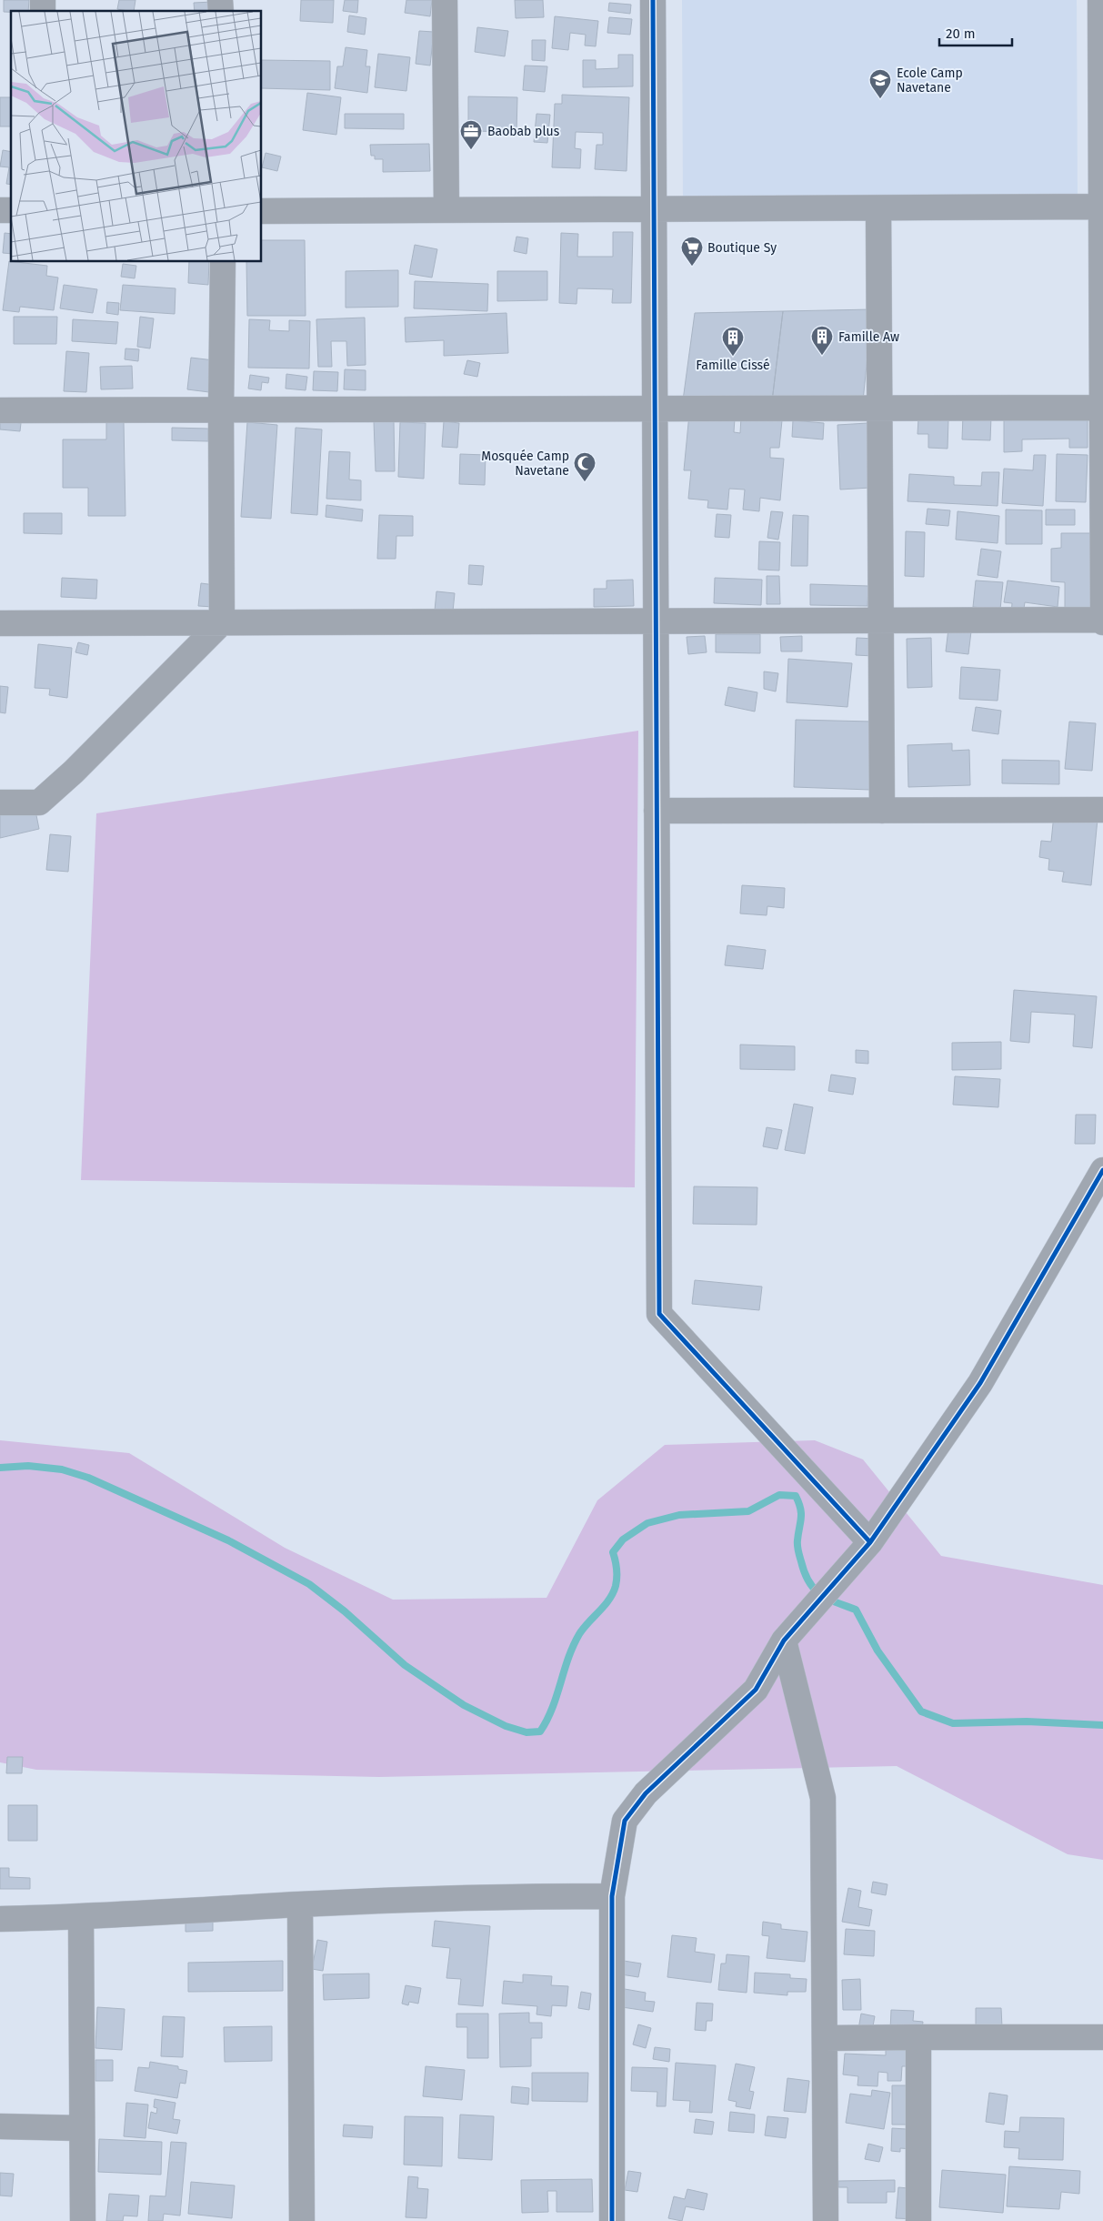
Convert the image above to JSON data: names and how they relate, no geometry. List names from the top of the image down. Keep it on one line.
{"places":{"school or university":["Ecole Camp Navetane"],"office":["Baobab plus"],"supermarket":["Boutique Sy"],"building":["Famille Aw","Famille Cissé"],"mosque":["Mosquée Camp Navetane"]},"scale_bar":"20 m"}
